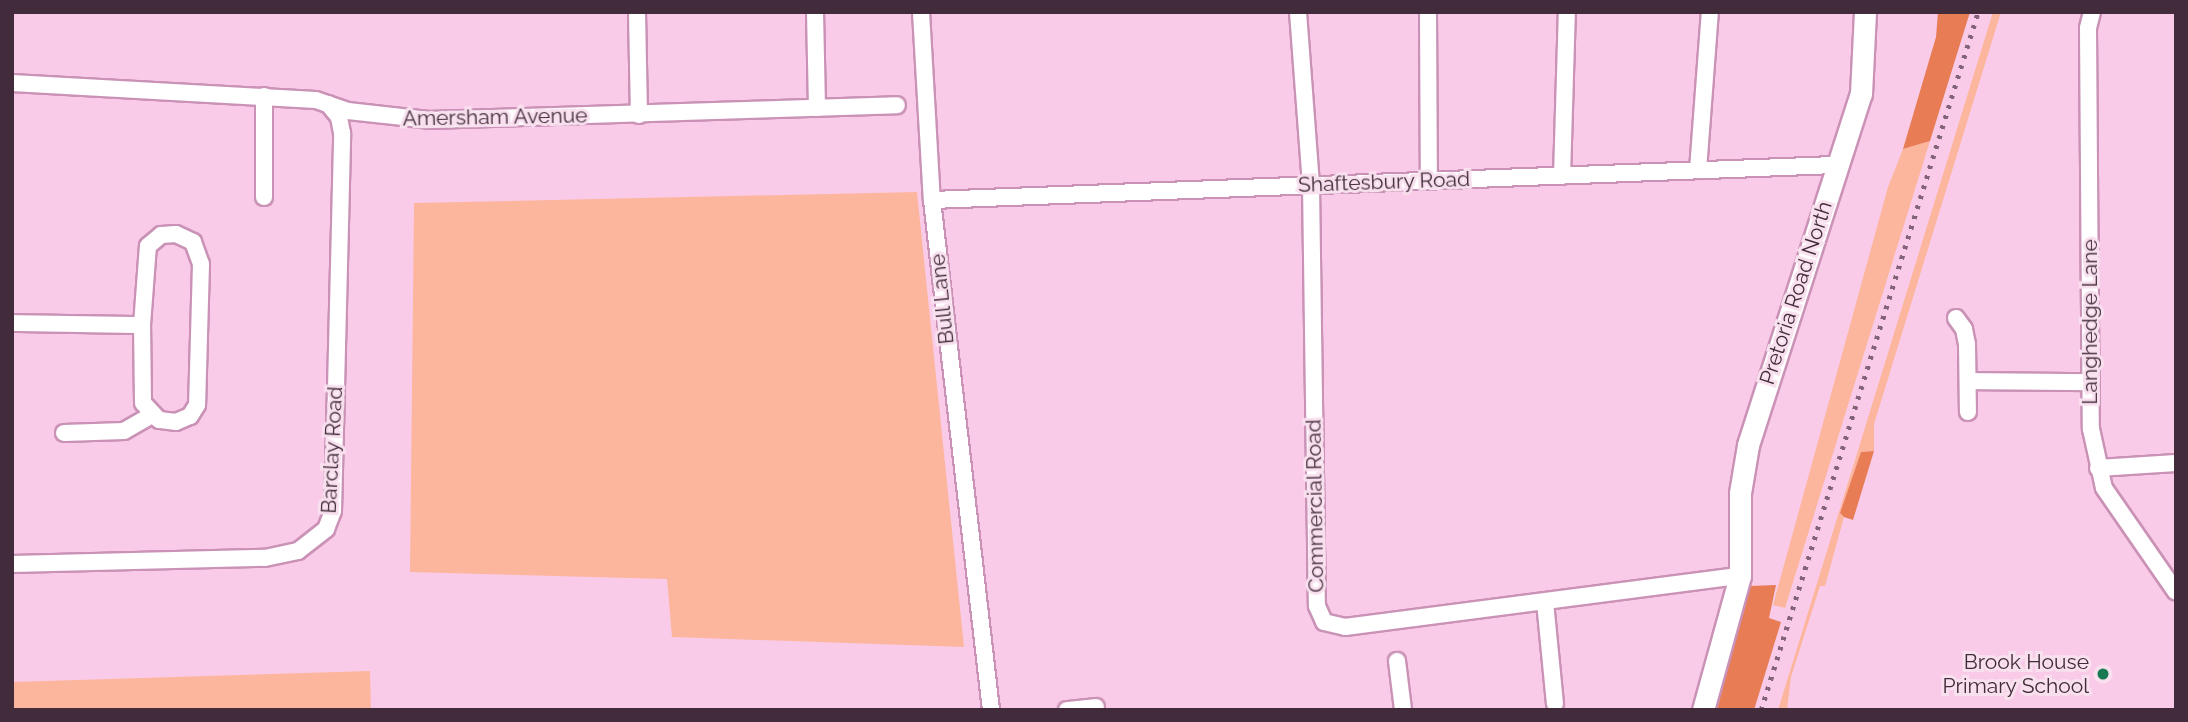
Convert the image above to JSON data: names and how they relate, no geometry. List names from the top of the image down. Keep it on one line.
{"streets":{"street":["Amersham Avenue","Shaftesbury Road","Pretoria Road North","Bull Lane","Langhedge Lane","Barclay Road","Commercial Road"]},"crossings":[["Amersham Avenue","Barclay Road"],["Shaftesbury Road","Pretoria Road North"],["Shaftesbury Road","Bull Lane"],["Shaftesbury Road","Commercial Road"],["Pretoria Road North","Commercial Road"]],"places":["Brook House Primary School"]}
